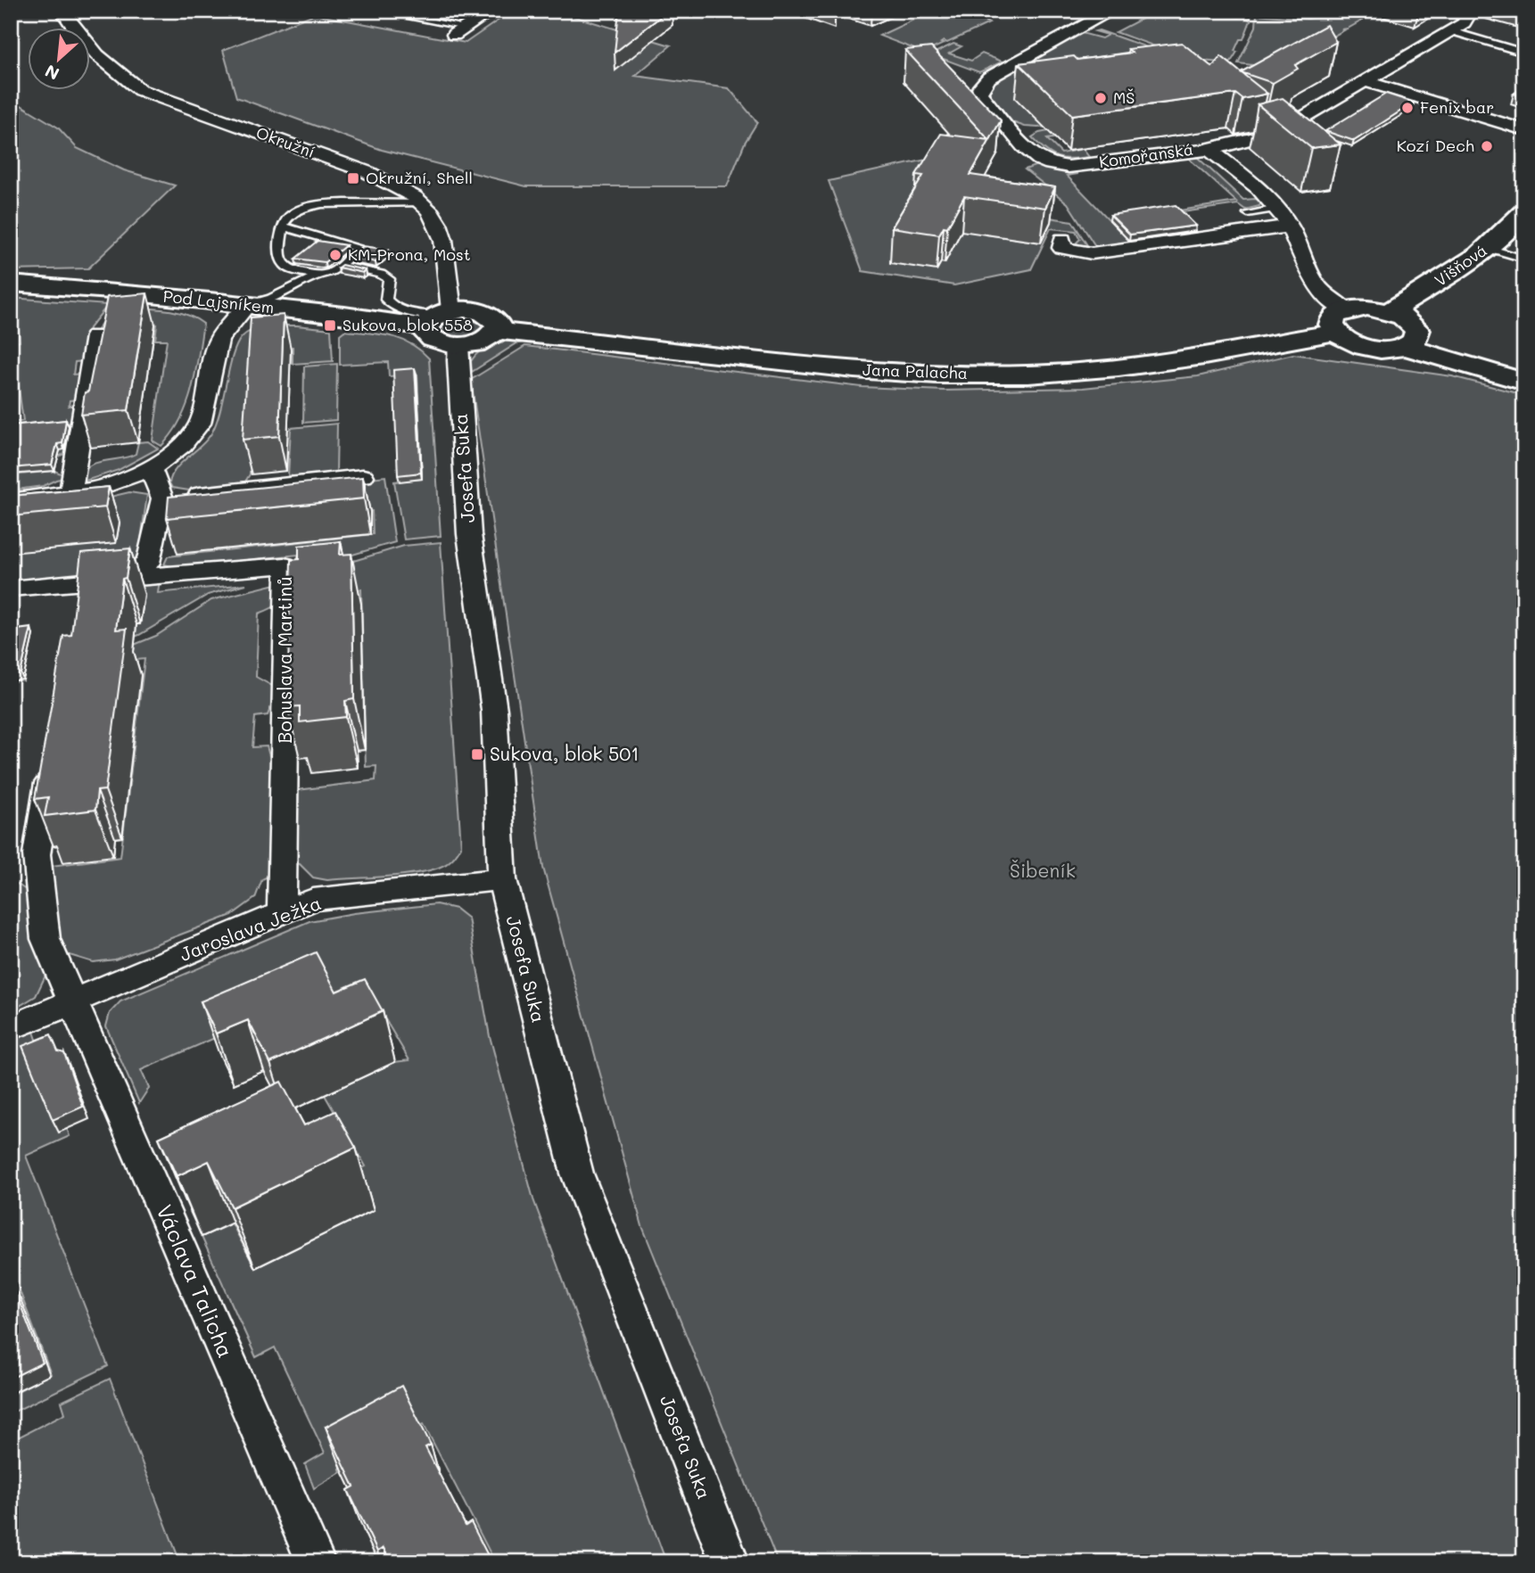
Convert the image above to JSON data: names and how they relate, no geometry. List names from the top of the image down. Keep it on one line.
{"streets":{"street":["Okružní","Komořanská","Višňová","Pod Lajsníkem","Jana Palacha","Josefa Suka","Bohuslava Martinů","Jaroslava Ježka","Václava Talicha"]},"crossings":[["Okružní","Pod Lajsníkem"],["Višňová","Jana Palacha"],["Pod Lajsníkem","Jana Palacha"],["Josefa Suka","Jaroslava Ježka"],["Bohuslava Martinů","Jaroslava Ježka"],["Jaroslava Ježka","Václava Talicha"]],"parks":["Šibeník"],"places":{"other":["MŠ","Fenix bar","Kozí Dech","KM-Prona, Most"],"transit":["Okružní, Shell","Sukova, blok 558","Sukova, blok 501"]},"north":"bottom left"}
